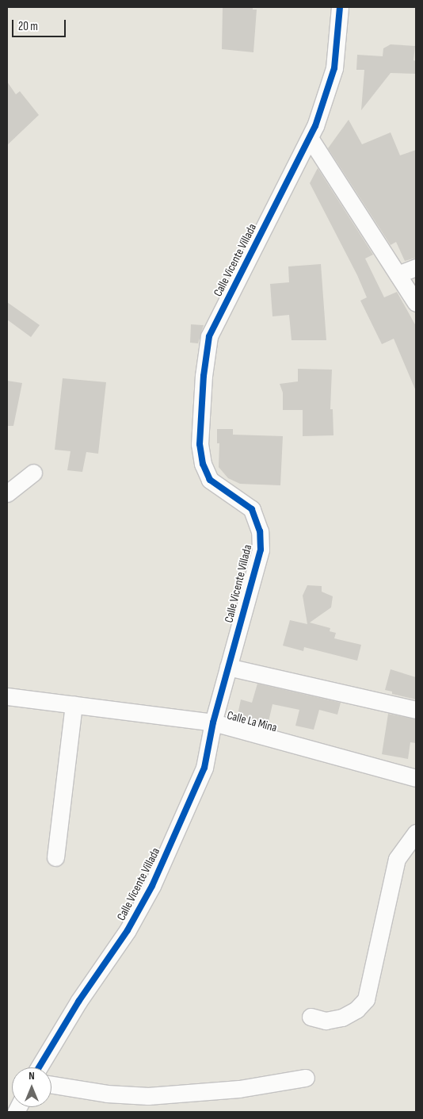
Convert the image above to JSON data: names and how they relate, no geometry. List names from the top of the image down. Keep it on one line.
{"streets":{"street":["Calle Vicente Villada","Calle La Mina"]},"crossings":[["Calle Vicente Villada","Calle La Mina"]],"scale_bar":"20 m","north":"top"}
